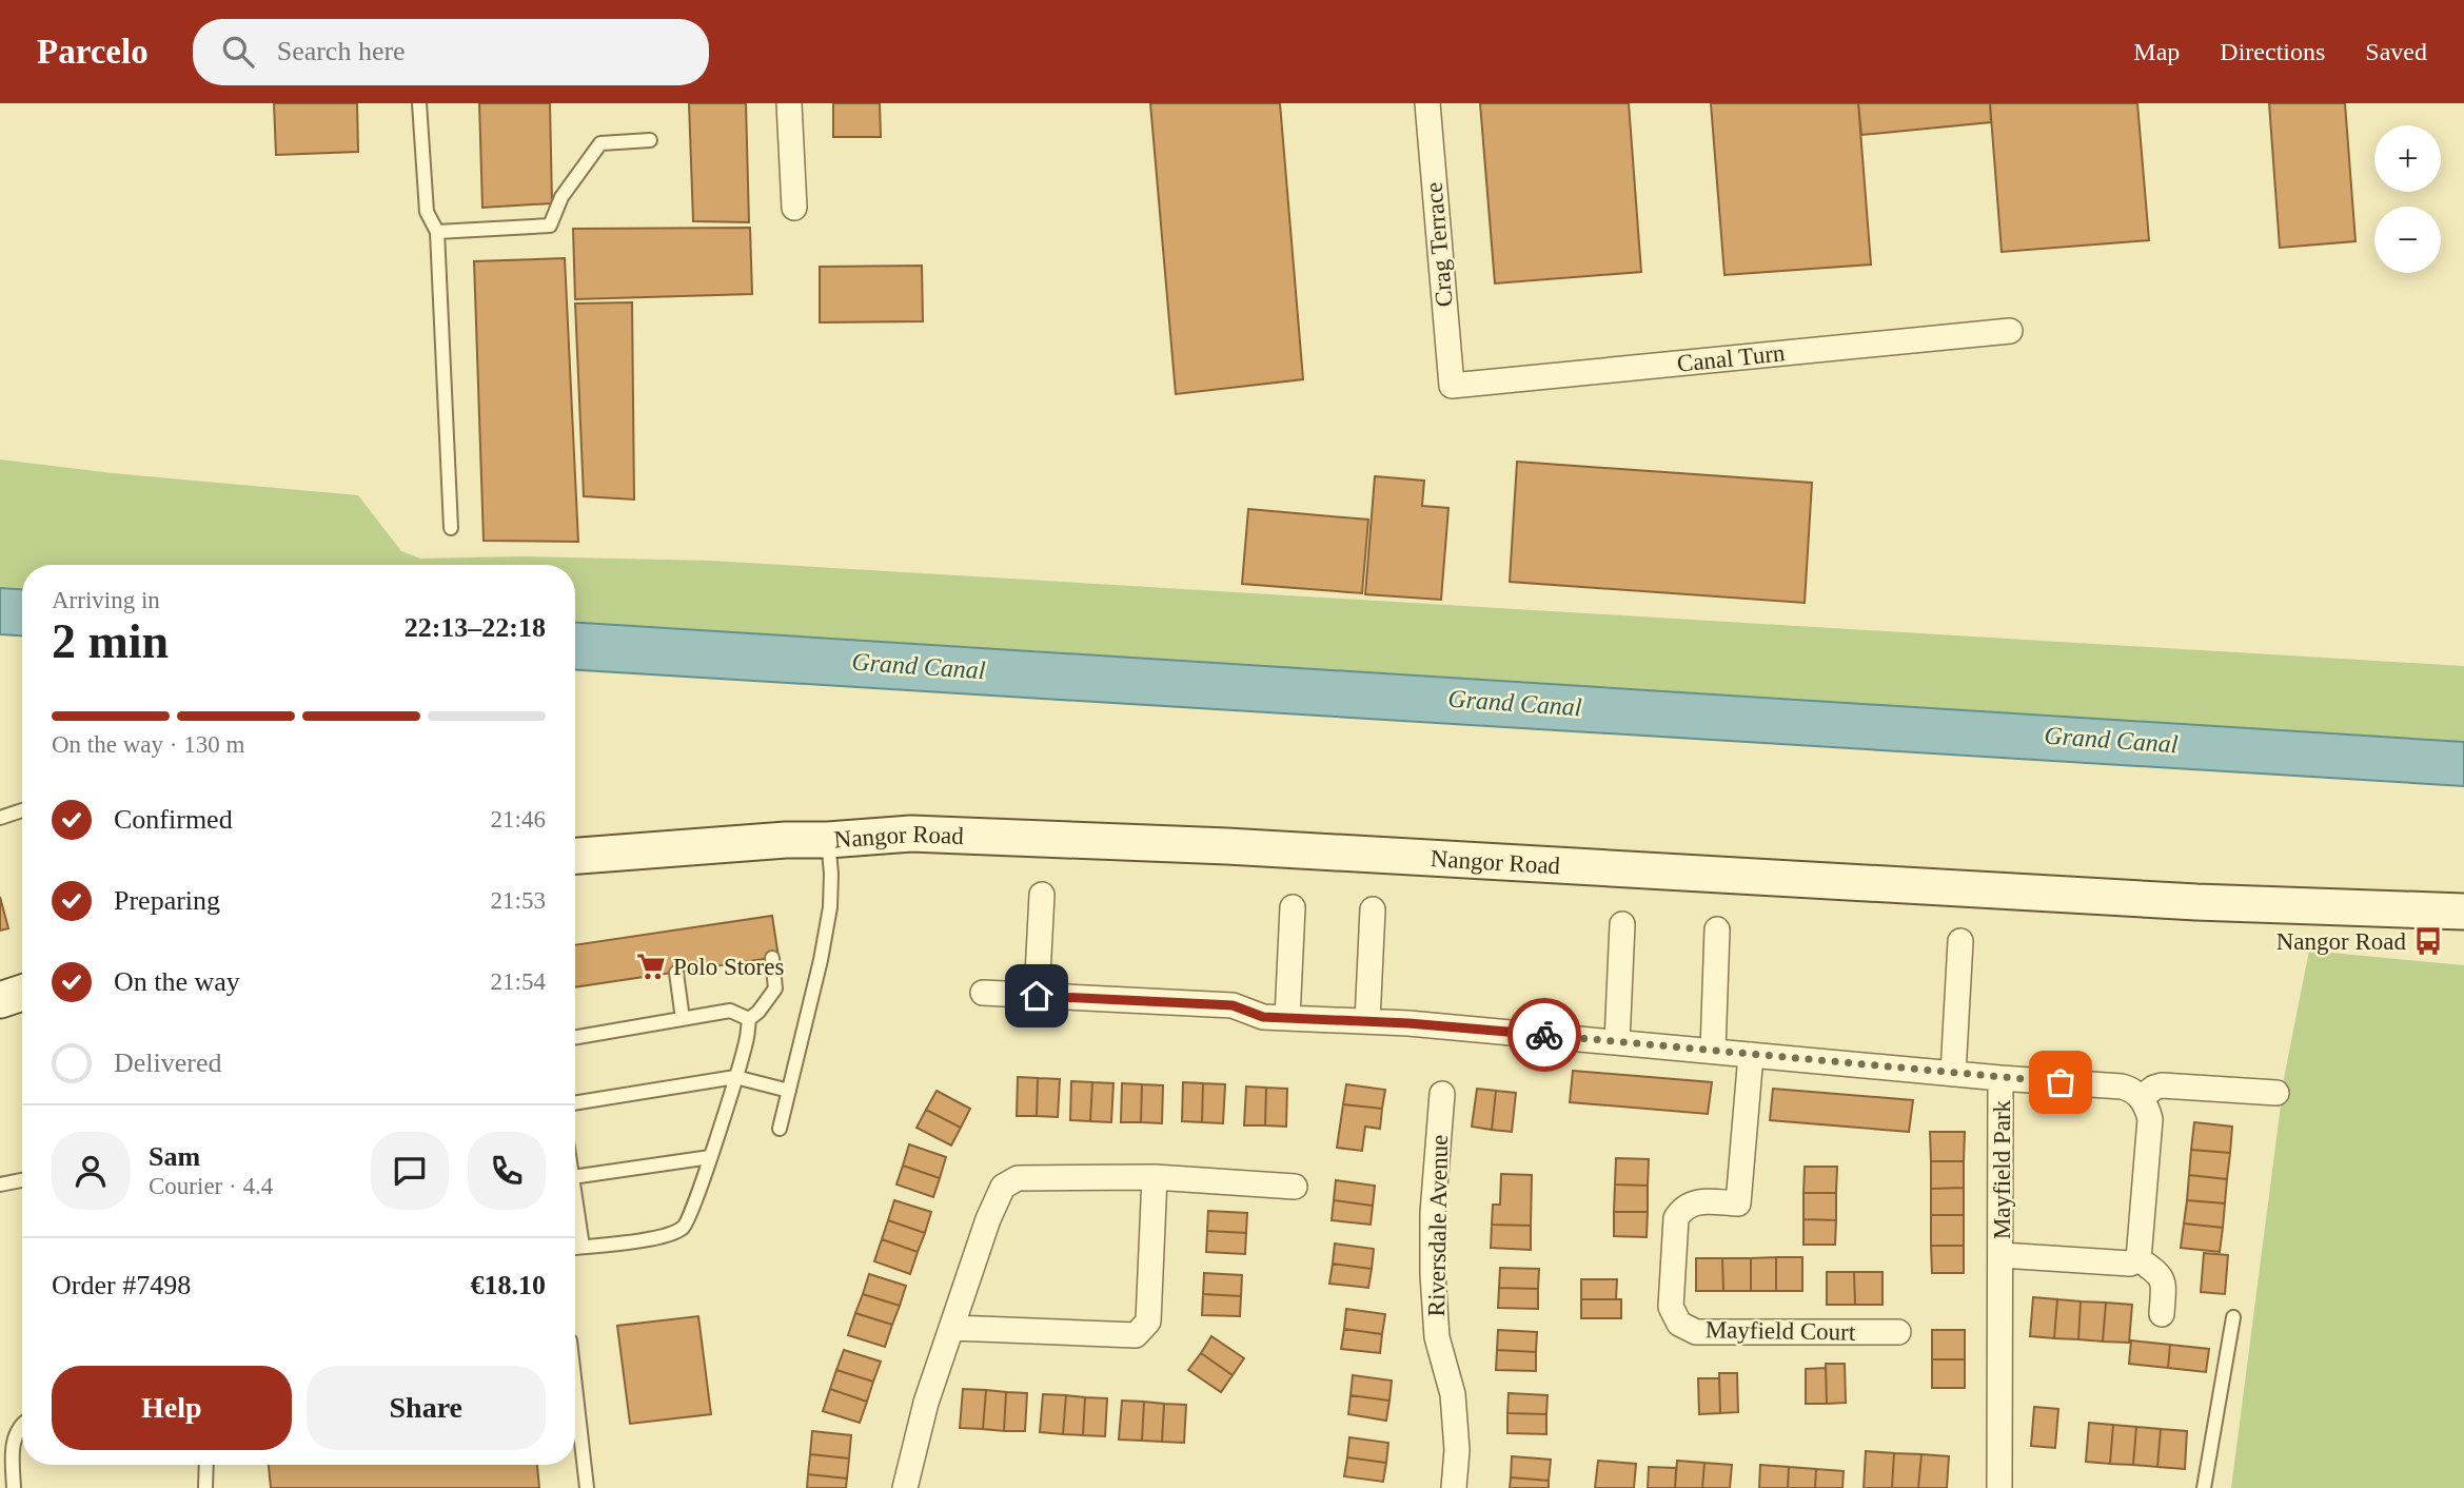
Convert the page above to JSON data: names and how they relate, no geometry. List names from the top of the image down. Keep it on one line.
{"streets":{"main road":["Nangor Road"],"street":["Crag Terrace","Canal Turn","Mayfield Park","Riversdale Avenue","Mayfield Court"]},"crossings":[["Crag Terrace","Canal Turn"],["Mayfield Park","Mayfield Court"]],"water":["Grand Canal"],"places":{"bus stop":["Nangor Road"],"supermarket":["Polo Stores"]},"page":{"header":"Parcelo","search":"Search here","nav":["Map","Directions","Saved"],"map_buttons":["+","−"],"heading":["2 min","Arriving in","22:13–22:18"],"panel":["Sam","Courier · 4.4","Order #7498","€18.10"],"bar":"On the way · 130 m","list":[["Confirmed","21:46"],["Preparing","21:53"],["On the way","21:54"],"Delivered"],"buttons":["Help","Share"]}}
